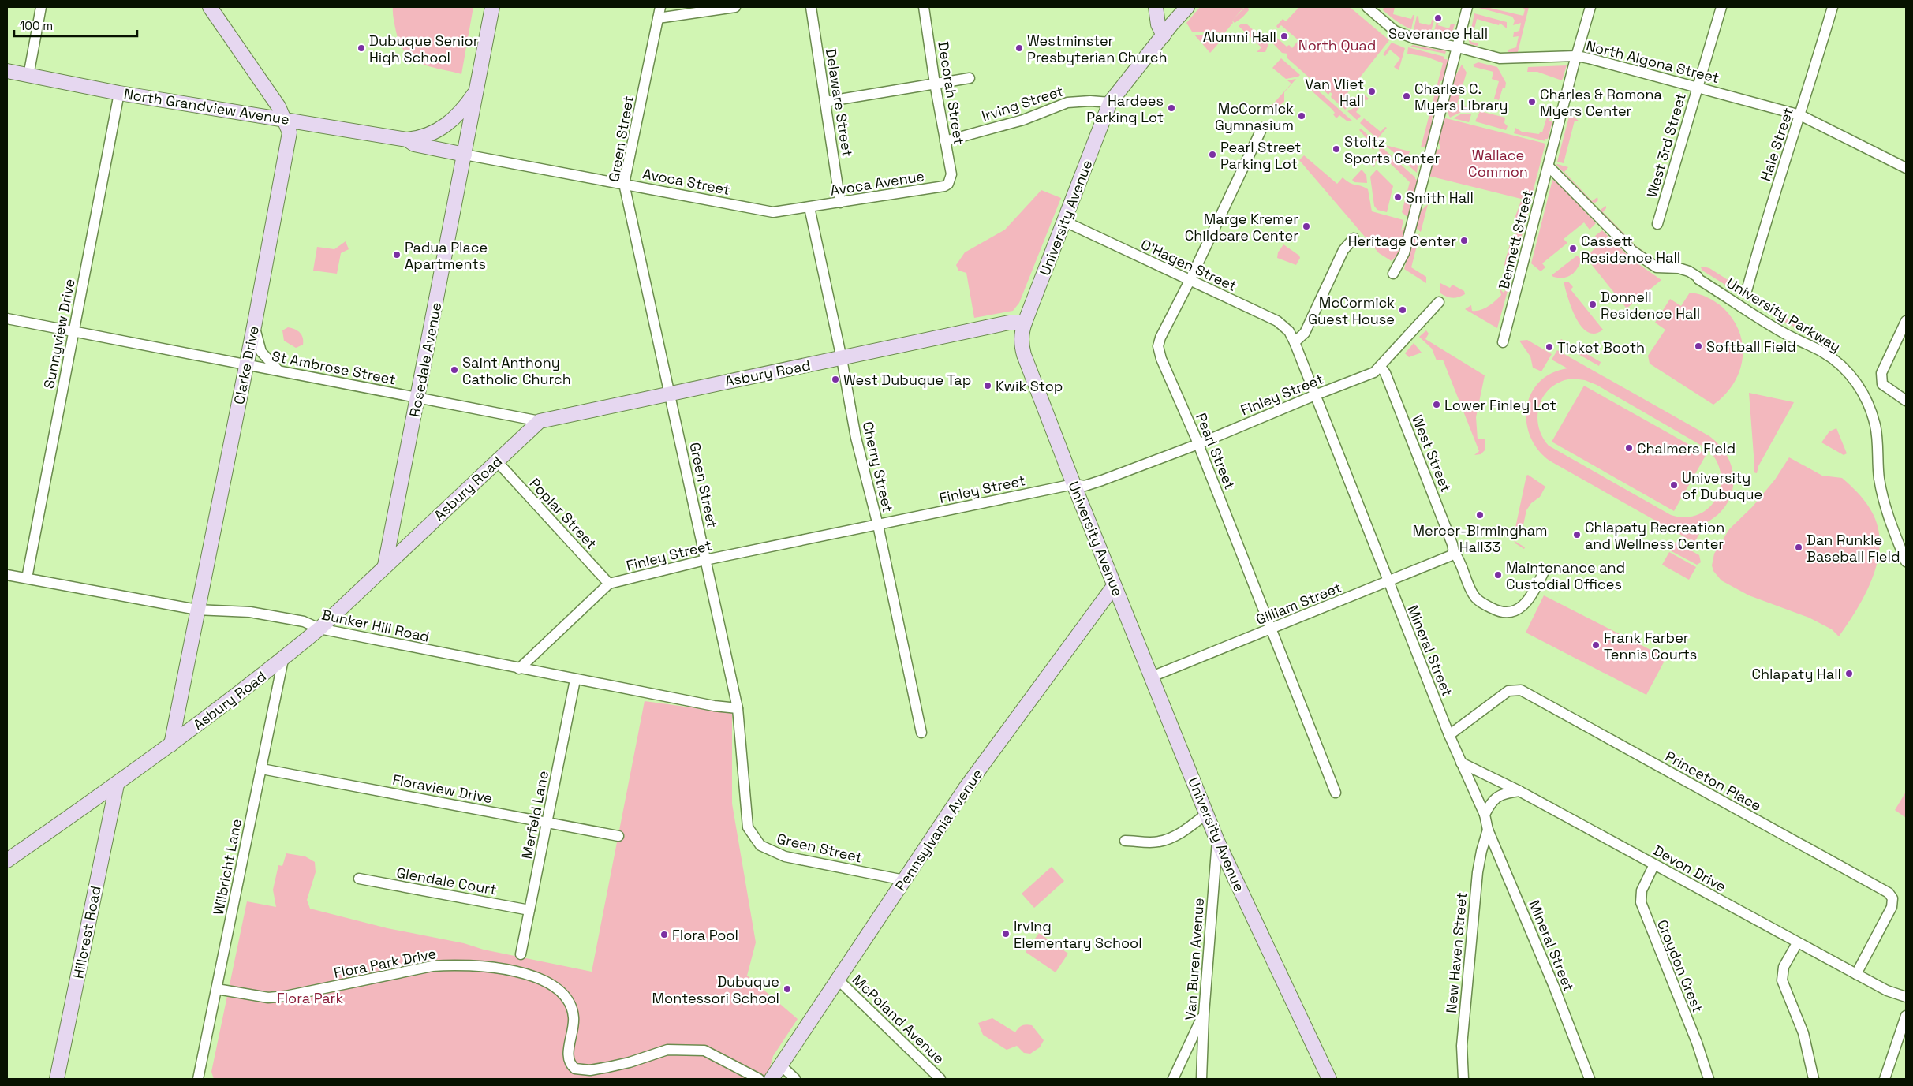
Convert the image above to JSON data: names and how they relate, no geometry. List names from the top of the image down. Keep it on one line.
{"streets":{"main road":["North Grandview Avenue","University Avenue","Rosedale Avenue","Clarke Drive","Asbury Road","Pennsylvania Avenue","Hillcrest Road"],"street":["North Algona Street","Decorah Street","Delaware Street","Irving Street","Green Street","Hale Street","West 3rd Street","Avoca Street","Avoca Avenue","Bennett Street","O'Hagen Street","University Parkway","Sunnyview Drive","St Ambrose Street","Finley Street","Pearl Street","West Street","Cherry Street","Poplar Street","Gilliam Street","Bunker Hill Road","Mineral Street","Princeton Place","Floraview Drive","Merfeld Lane","Wilbricht Lane","Devon Drive","Glendale Court","New Haven Street","Van Buren Avenue","Flora Park Drive","Croydon Crest","McPoland Avenue"]},"crossings":[["North Algona Street","Hale Street"],["North Algona Street","West 3rd Street"],["North Algona Street","Bennett Street"],["Decorah Street","Irving Street"],["Decorah Street","Avoca Avenue"],["Delaware Street","Avoca Avenue"],["Irving Street","University Avenue"],["North Grandview Avenue","Avoca Street"],["North Grandview Avenue","Sunnyview Drive"],["North Grandview Avenue","Rosedale Avenue"],["North Grandview Avenue","Clarke Drive"],["Green Street","Avoca Street"],["Green Street","Asbury Road"],["Green Street","Finley Street"],["Green Street","Bunker Hill Road"],["Green Street","Pennsylvania Avenue"],["Avoca Street","Avoca Avenue"],["Avoca Street","Rosedale Avenue"],["Avoca Street","Cherry Street"],["Avoca Avenue","Cherry Street"],["University Avenue","O'Hagen Street"],["University Avenue","Asbury Road"],["University Avenue","Finley Street"],["University Avenue","Gilliam Street"],["University Avenue","Pennsylvania Avenue"],["University Avenue","Van Buren Avenue"],["Bennett Street","University Parkway"],["O'Hagen Street","Pearl Street"],["O'Hagen Street","Mineral Street"],["Sunnyview Drive","St Ambrose Street"],["Sunnyview Drive","Bunker Hill Road"],["Rosedale Avenue","St Ambrose Street"],["Rosedale Avenue","Asbury Road"],["Clarke Drive","St Ambrose Street"],["Clarke Drive","Asbury Road"],["Clarke Drive","Bunker Hill Road"],["St Ambrose Street","Asbury Road"],["Asbury Road","Cherry Street"],["Asbury Road","Poplar Street"],["Asbury Road","Bunker Hill Road"],["Asbury Road","Wilbricht Lane"],["Asbury Road","Hillcrest Road"],["Finley Street","Pearl Street"],["Finley Street","West Street"],["Finley Street","Cherry Street"],["Finley Street","Poplar Street"],["Finley Street","Bunker Hill Road"],["Finley Street","Mineral Street"],["Pearl Street","Gilliam Street"],["West Street","Gilliam Street"],["Gilliam Street","Mineral Street"],["Bunker Hill Road","Merfeld Lane"],["Mineral Street","Princeton Place"],["Mineral Street","Devon Drive"],["Mineral Street","New Haven Street"],["Princeton Place","Devon Drive"],["Floraview Drive","Merfeld Lane"],["Floraview Drive","Wilbricht Lane"],["Merfeld Lane","Glendale Court"],["Pennsylvania Avenue","McPoland Avenue"],["Wilbricht Lane","Flora Park Drive"],["Devon Drive","Croydon Crest"]],"parks":["North Quad","Wallace Common","Flora Park"],"places":["Severance Hall","Alumni Hall","Dubuque Senior High School","Westminster Presbyterian Church","Van Vliet Hall","Charles C. Myers Library","Charles & Romona Myers Center","Hardees Parking Lot","McCormick Gymnasium","Stoltz Sports Center","Pearl Street Parking Lot","Smith Hall","Marge Kremer Childcare Center","Heritage Center","Cassett Residence Hall","Padua Place Apartments","Donnell Residence Hall","McCormick Guest House","Softball Field","Ticket Booth","Saint Anthony Catholic Church","West Dubuque Tap","Kwik Stop","Lower Finley Lot","Chalmers Field","University of Dubuque","Mercer-Birmingham Hall33","Chlapaty Recreation and Wellness Center","Dan Runkle Baseball Field","Maintenance and Custodial Offices","Frank Farber Tennis Courts","Chlapaty Hall","Irving Elementary School","Flora Pool","Dubuque Montessori School"],"scale_bar":"100 m"}
